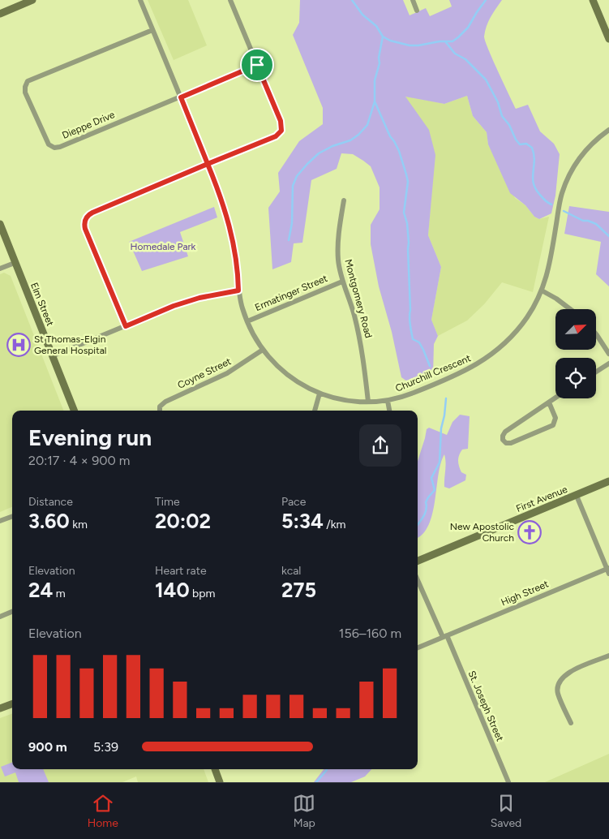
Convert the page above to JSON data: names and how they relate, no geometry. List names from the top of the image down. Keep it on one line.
{"streets":{"main road":["Elm Street","First Avenue"],"street":["Dieppe Drive","Ermatinger Street","Montgomery Road","Coyne Street","Churchill Crescent","High Street","St. Joseph Street"]},"crossings":[["Dieppe Drive","Churchill Crescent"],["Ermatinger Street","Montgomery Road"],["Ermatinger Street","Churchill Crescent"],["Montgomery Road","Churchill Crescent"],["Coyne Street","Churchill Crescent"],["High Street","St. Joseph Street"]],"parks":["Homedale Park"],"places":{"hospital":["St Thomas-Elgin General Hospital"],"church":["New Apostolic Church"]},"north":"top right","page":{"heading":["Evening run","20:17 · 4 × 900 m"],"stats":[["Distance","3.60 km"],["Time","20:02"],["Pace","5:34 /km"],["Elevation","24 m"],["Heart rate","140 bpm"],["kcal","275"]],"chart":["Elevation","156–160 m"],"list":[{"name":"900 m","note":"5:39"}],"tabs":["Home","Map","Saved"]}}
